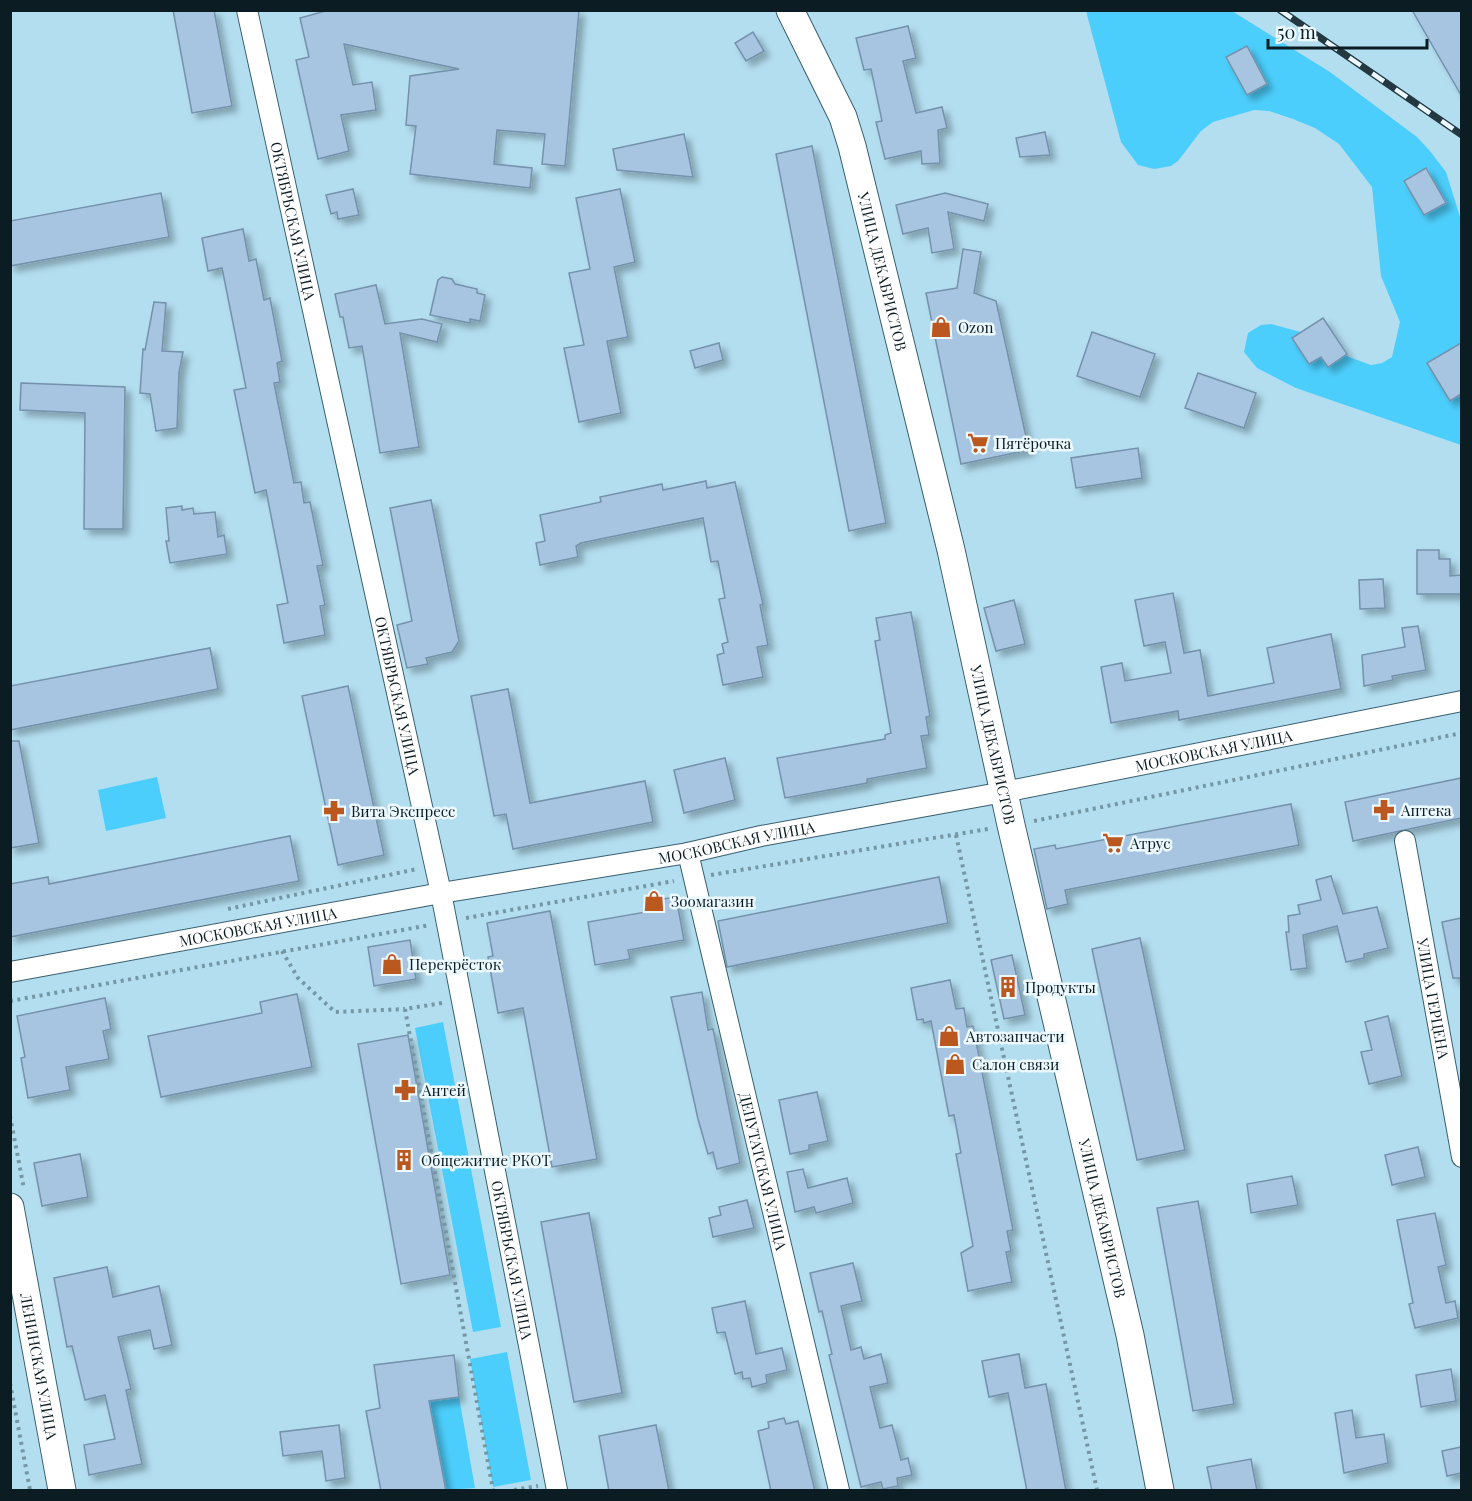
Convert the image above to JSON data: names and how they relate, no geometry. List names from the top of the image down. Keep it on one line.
{"streets":{"street":["ОКТЯБРЬСКАЯ УЛИЦА","УЛИЦА ДЕКАБРИСТОВ","МОСКОВСКАЯ УЛИЦА","УЛИЦА ГЕРЦЕНА","ДЕПУТАТСКАЯ УЛИЦА","ЛЕНИНСКАЯ УЛИЦА"]},"crossings":[["ОКТЯБРЬСКАЯ УЛИЦА","МОСКОВСКАЯ УЛИЦА"],["УЛИЦА ДЕКАБРИСТОВ","МОСКОВСКАЯ УЛИЦА"],["МОСКОВСКАЯ УЛИЦА","ДЕПУТАТСКАЯ УЛИЦА"]],"places":{"shop":["Ozon","Зоомагазин","Перекрёсток","Автозапчасти","Салон связи"],"supermarket":["Пятёрочка","Атрус"],"pharmacy":["Аптека","Вита Экспресс","Антей"],"building":["Продукты","Общежитие РКОТ"]},"scale_bar":"50 m"}
